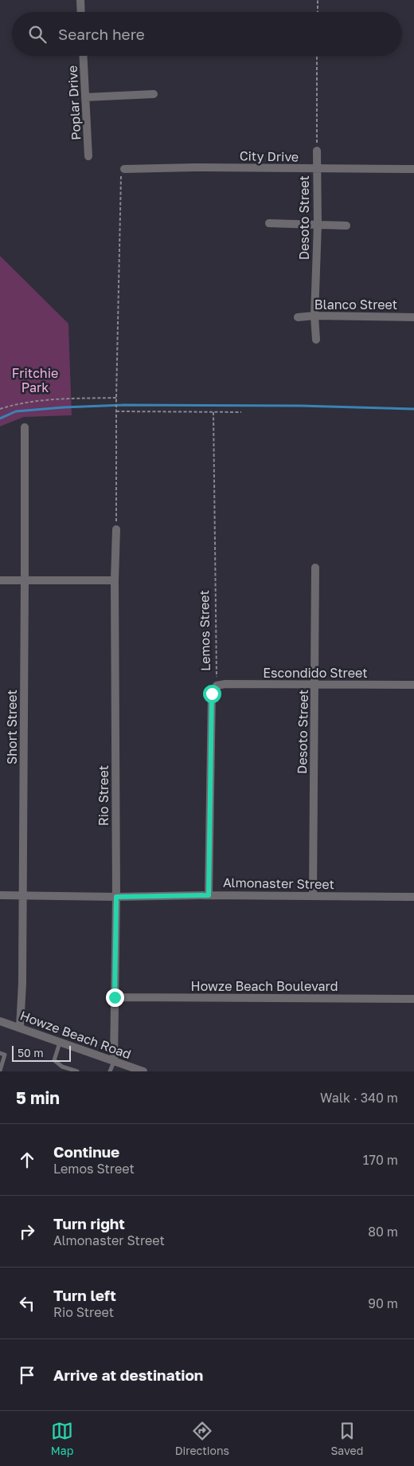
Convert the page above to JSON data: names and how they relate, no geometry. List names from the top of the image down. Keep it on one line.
{"streets":{"street":["Poplar Drive","City Drive","Desoto Street","Blanco Street","Lemos Street","Escondido Street","Short Street","Rio Street","Almonaster Street","Howze Beach Boulevard","Howze Beach Road"]},"crossings":[["City Drive","Desoto Street"],["Desoto Street","Blanco Street"],["Desoto Street","Escondido Street"],["Desoto Street","Almonaster Street"],["Lemos Street","Escondido Street"],["Lemos Street","Almonaster Street"],["Short Street","Almonaster Street"],["Short Street","Howze Beach Road"],["Rio Street","Almonaster Street"],["Rio Street","Howze Beach Boulevard"],["Rio Street","Howze Beach Road"]],"parks":["Fritchie Park"],"scale_bar":"50 m","page":{"search":"Search here","scale":"50 m","heading":["5 min","Walk · 340 m"],"list":[["Continue","Lemos Street","170 m"],["Turn right","Almonaster Street","80 m"],["Turn left","Rio Street","90 m"],"Arrive at destination"],"nav":["Map","Directions","Saved"]}}
